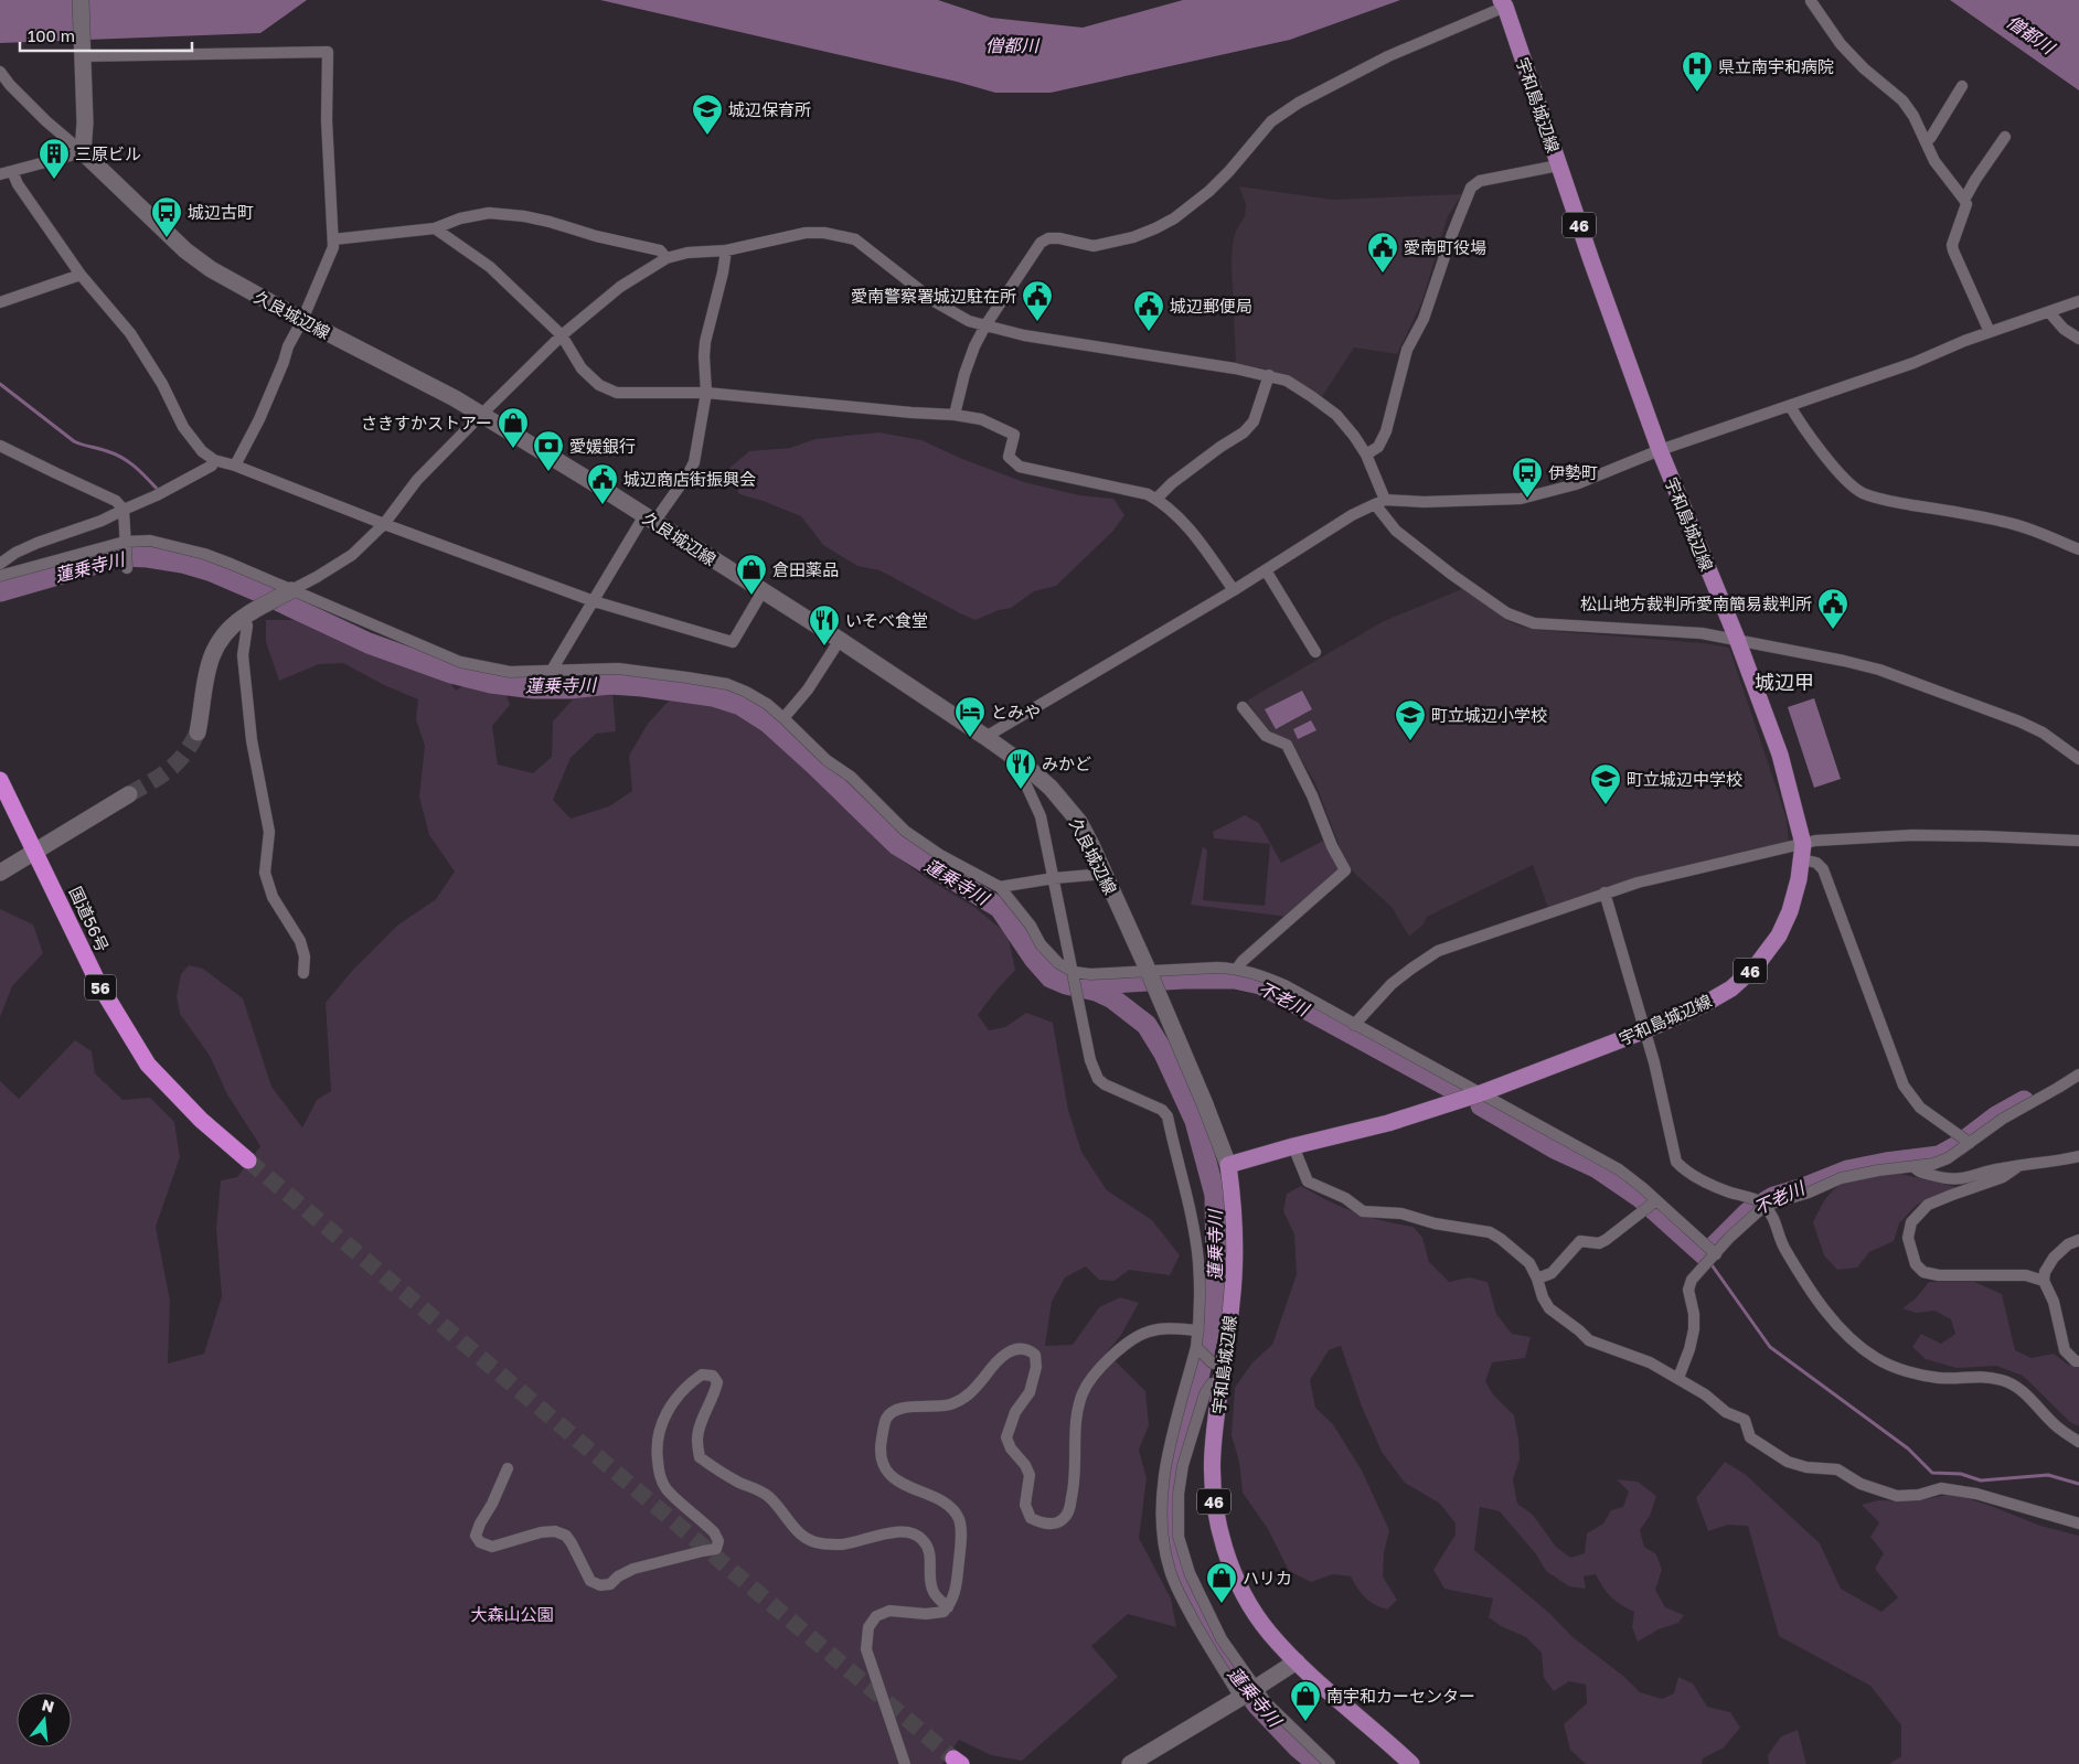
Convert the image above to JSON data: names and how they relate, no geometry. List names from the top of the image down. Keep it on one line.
{"streets":{"highway":["国道56号","56"],"main road":["宇和島城辺線","46","久良城辺線"]},"crossings":[["宇和島城辺線","久良城辺線"]],"districts":["城辺甲"],"water":["僧都川","蓮乗寺川","不老川"],"parks":["大森山公園"],"places":{"hospital":["県立南宇和病院"],"school or university":["城辺保育所","町立城辺小学校","町立城辺中学校"],"building":["三原ビル"],"bus stop":["城辺古町","伊勢町"],"public building":["愛南町役場","愛南警察署城辺駐在所","城辺郵便局","城辺商店街振興会","松山地方裁判所愛南簡易裁判所"],"shop":["さきすかストアー","倉田薬品","ハリカ","南宇和カーセンター"],"bank":["愛媛銀行"],"restaurant":["いそべ食堂","みかど"],"hotel":["とみや"]},"scale_bar":"100 m","north":"top"}
